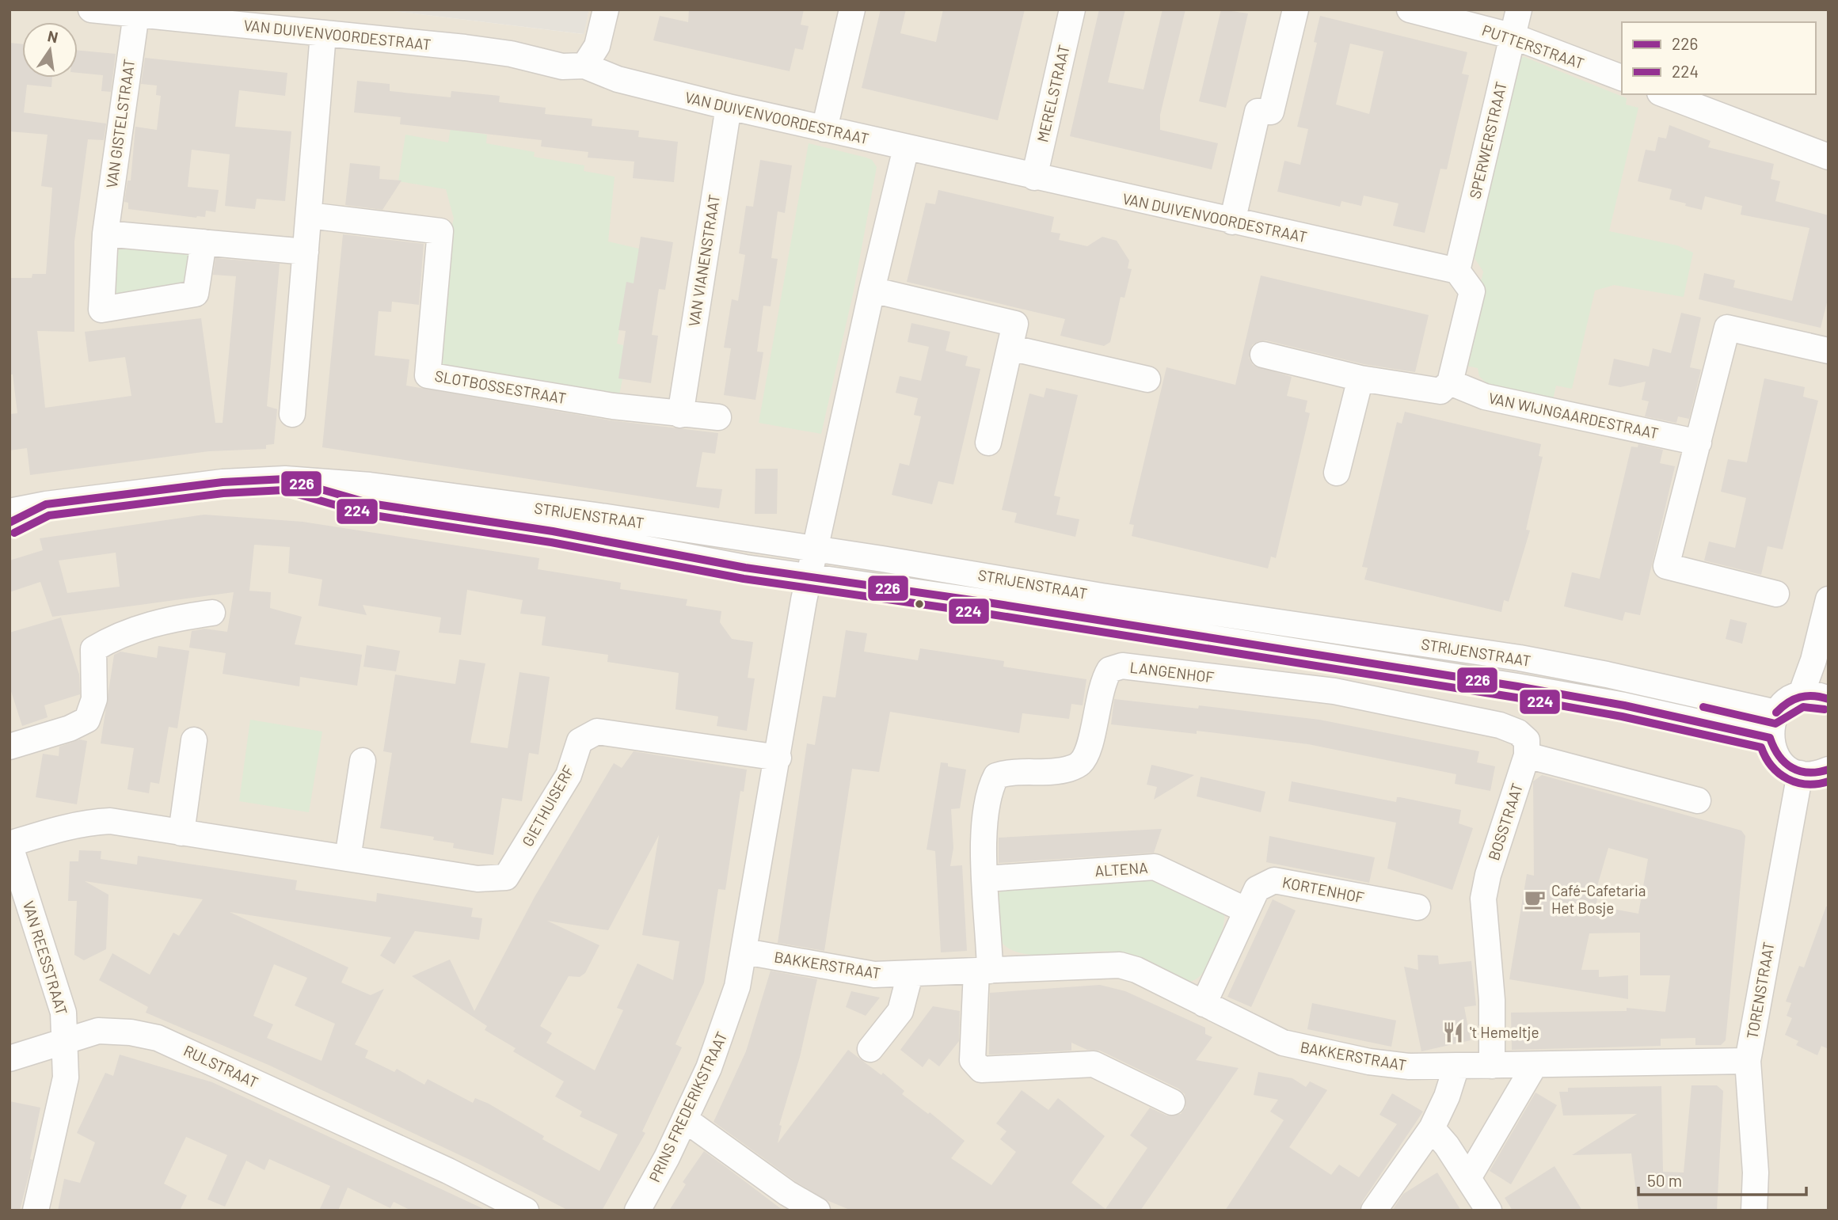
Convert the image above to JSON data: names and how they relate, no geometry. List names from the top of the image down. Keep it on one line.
{"streets":{"street":["VAN DUIVENVOORDESTRAAT","PUTTERSTRAAT","MERELSTRAAT","VAN GISTELSTRAAT","SPERWERSTRAAT","VAN VIANENSTRAAT","SLOTBOSSESTRAAT","VAN WIJNGAARDESTRAAT","STRIJENSTRAAT","LANGENHOF","GIETHUISERF","BOSSTRAAT","ALTENA","KORTENHOF","VAN REESSTRAAT","BAKKERSTRAAT","TORENSTRAAT","RULSTRAAT","PRINS FREDERIKSTRAAT"]},"crossings":[["VAN DUIVENVOORDESTRAAT","MERELSTRAAT"],["VAN DUIVENVOORDESTRAAT","VAN GISTELSTRAAT"],["VAN DUIVENVOORDESTRAAT","SPERWERSTRAAT"],["VAN DUIVENVOORDESTRAAT","VAN VIANENSTRAAT"],["PUTTERSTRAAT","SPERWERSTRAAT"],["VAN VIANENSTRAAT","SLOTBOSSESTRAAT"],["STRIJENSTRAAT","PRINS FREDERIKSTRAAT"],["LANGENHOF","BOSSTRAAT"],["LANGENHOF","ALTENA"],["LANGENHOF","BAKKERSTRAAT"],["GIETHUISERF","VAN REESSTRAAT"],["GIETHUISERF","PRINS FREDERIKSTRAAT"],["BOSSTRAAT","BAKKERSTRAAT"],["ALTENA","KORTENHOF"],["KORTENHOF","BAKKERSTRAAT"],["VAN REESSTRAAT","RULSTRAAT"],["BAKKERSTRAAT","TORENSTRAAT"],["BAKKERSTRAAT","PRINS FREDERIKSTRAAT"]],"places":{"cafe":["Café-Cafetaria Het Bosje"],"restaurant":["'t Hemeltje"]},"lines":["transit line 226","transit line 224"],"legend":["226","224"],"scale_bar":"50 m","north":"top"}
